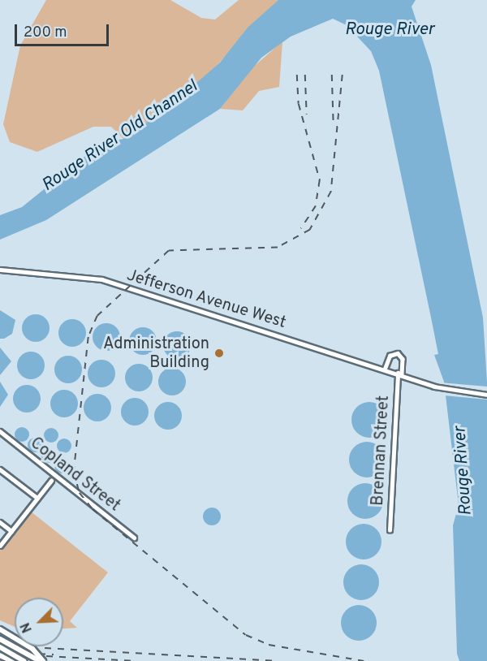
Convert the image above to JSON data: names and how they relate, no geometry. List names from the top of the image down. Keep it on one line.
{"streets":{"main road":["Jefferson Avenue West"],"street":["Brennan Street","Copland Street"]},"crossings":[["Jefferson Avenue West","Brennan Street"]],"water":["Rouge River","Rouge River Old Channel"],"places":["Administration Building"],"scale_bar":"200 m","north":"bottom left"}
